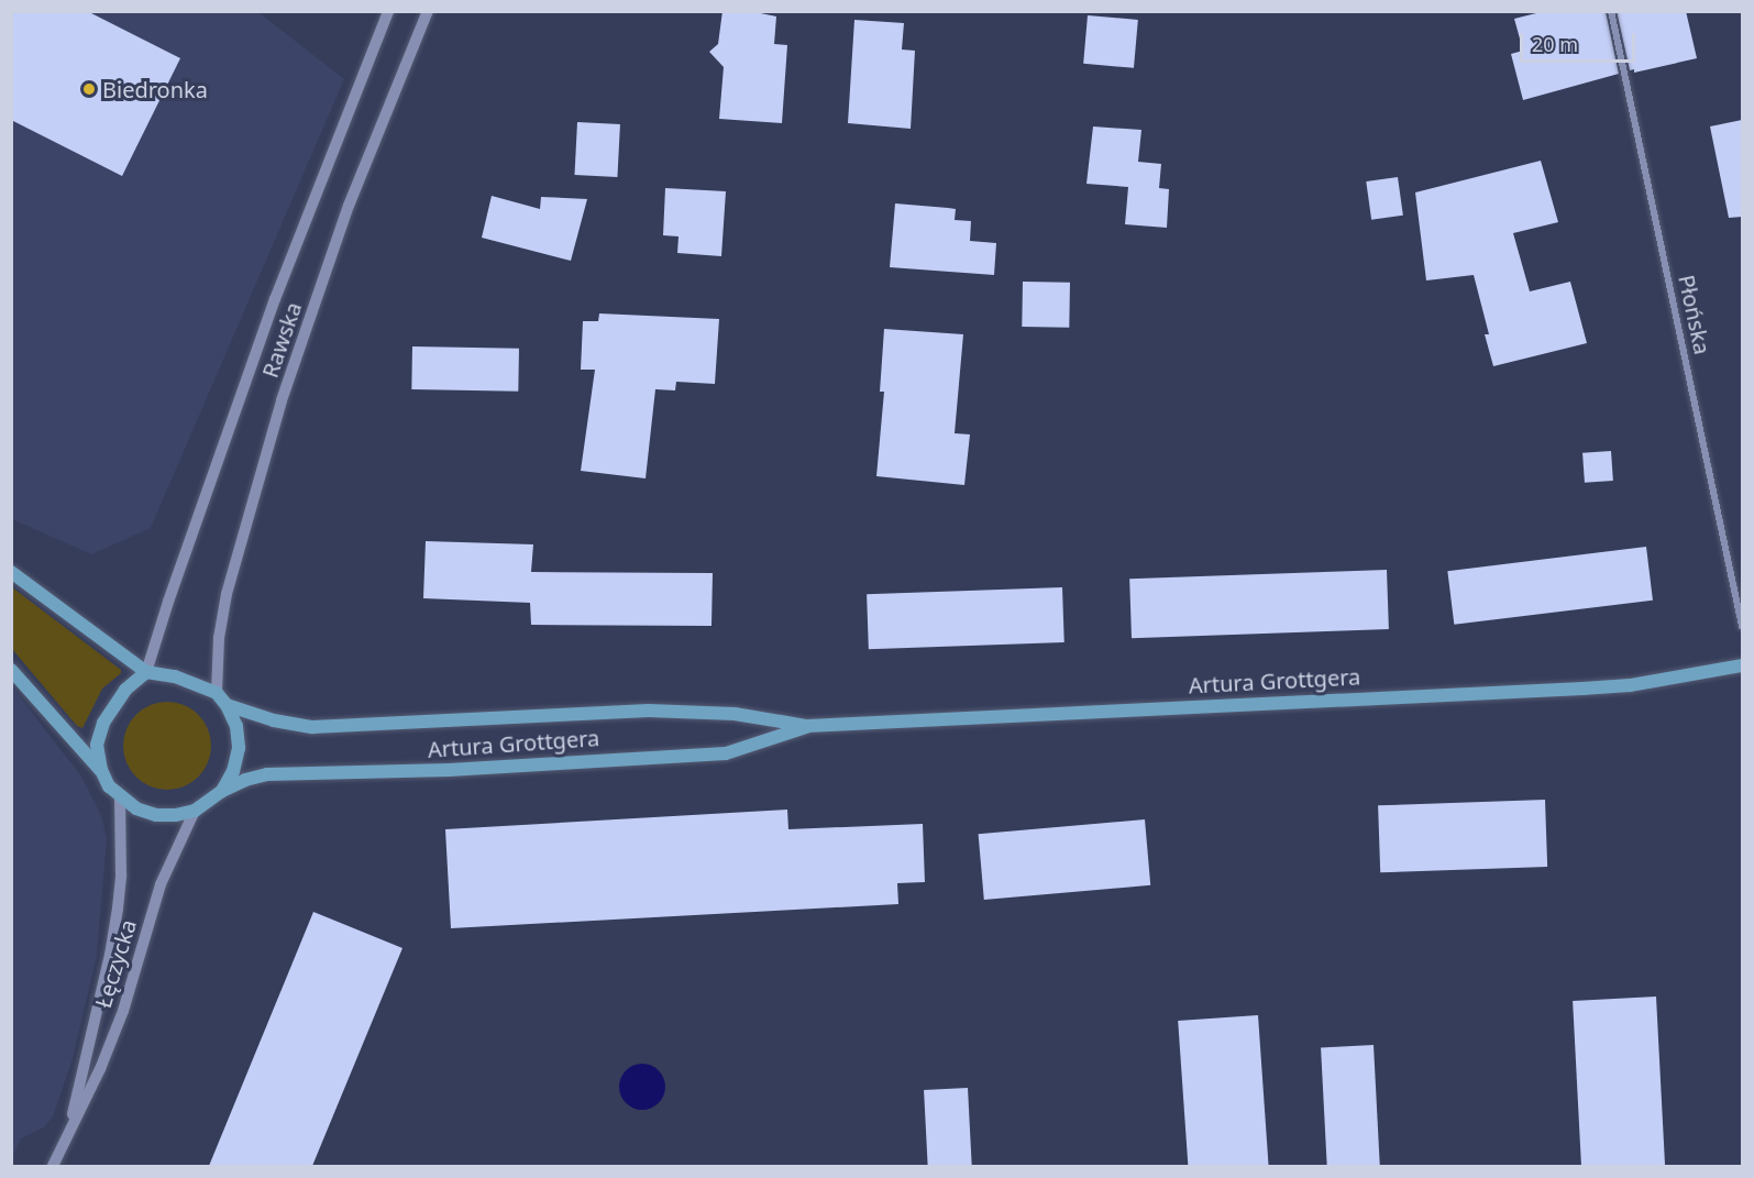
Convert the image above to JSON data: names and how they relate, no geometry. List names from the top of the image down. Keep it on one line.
{"streets":{"main road":["Artura Grottgera"],"street":["Płońska","Rawska","Łęczycka"]},"crossings":[["Rawska","Artura Grottgera"],["Rawska","Łęczycka"],["Artura Grottgera","Łęczycka"]],"places":["Biedronka"],"scale_bar":"20 m"}
